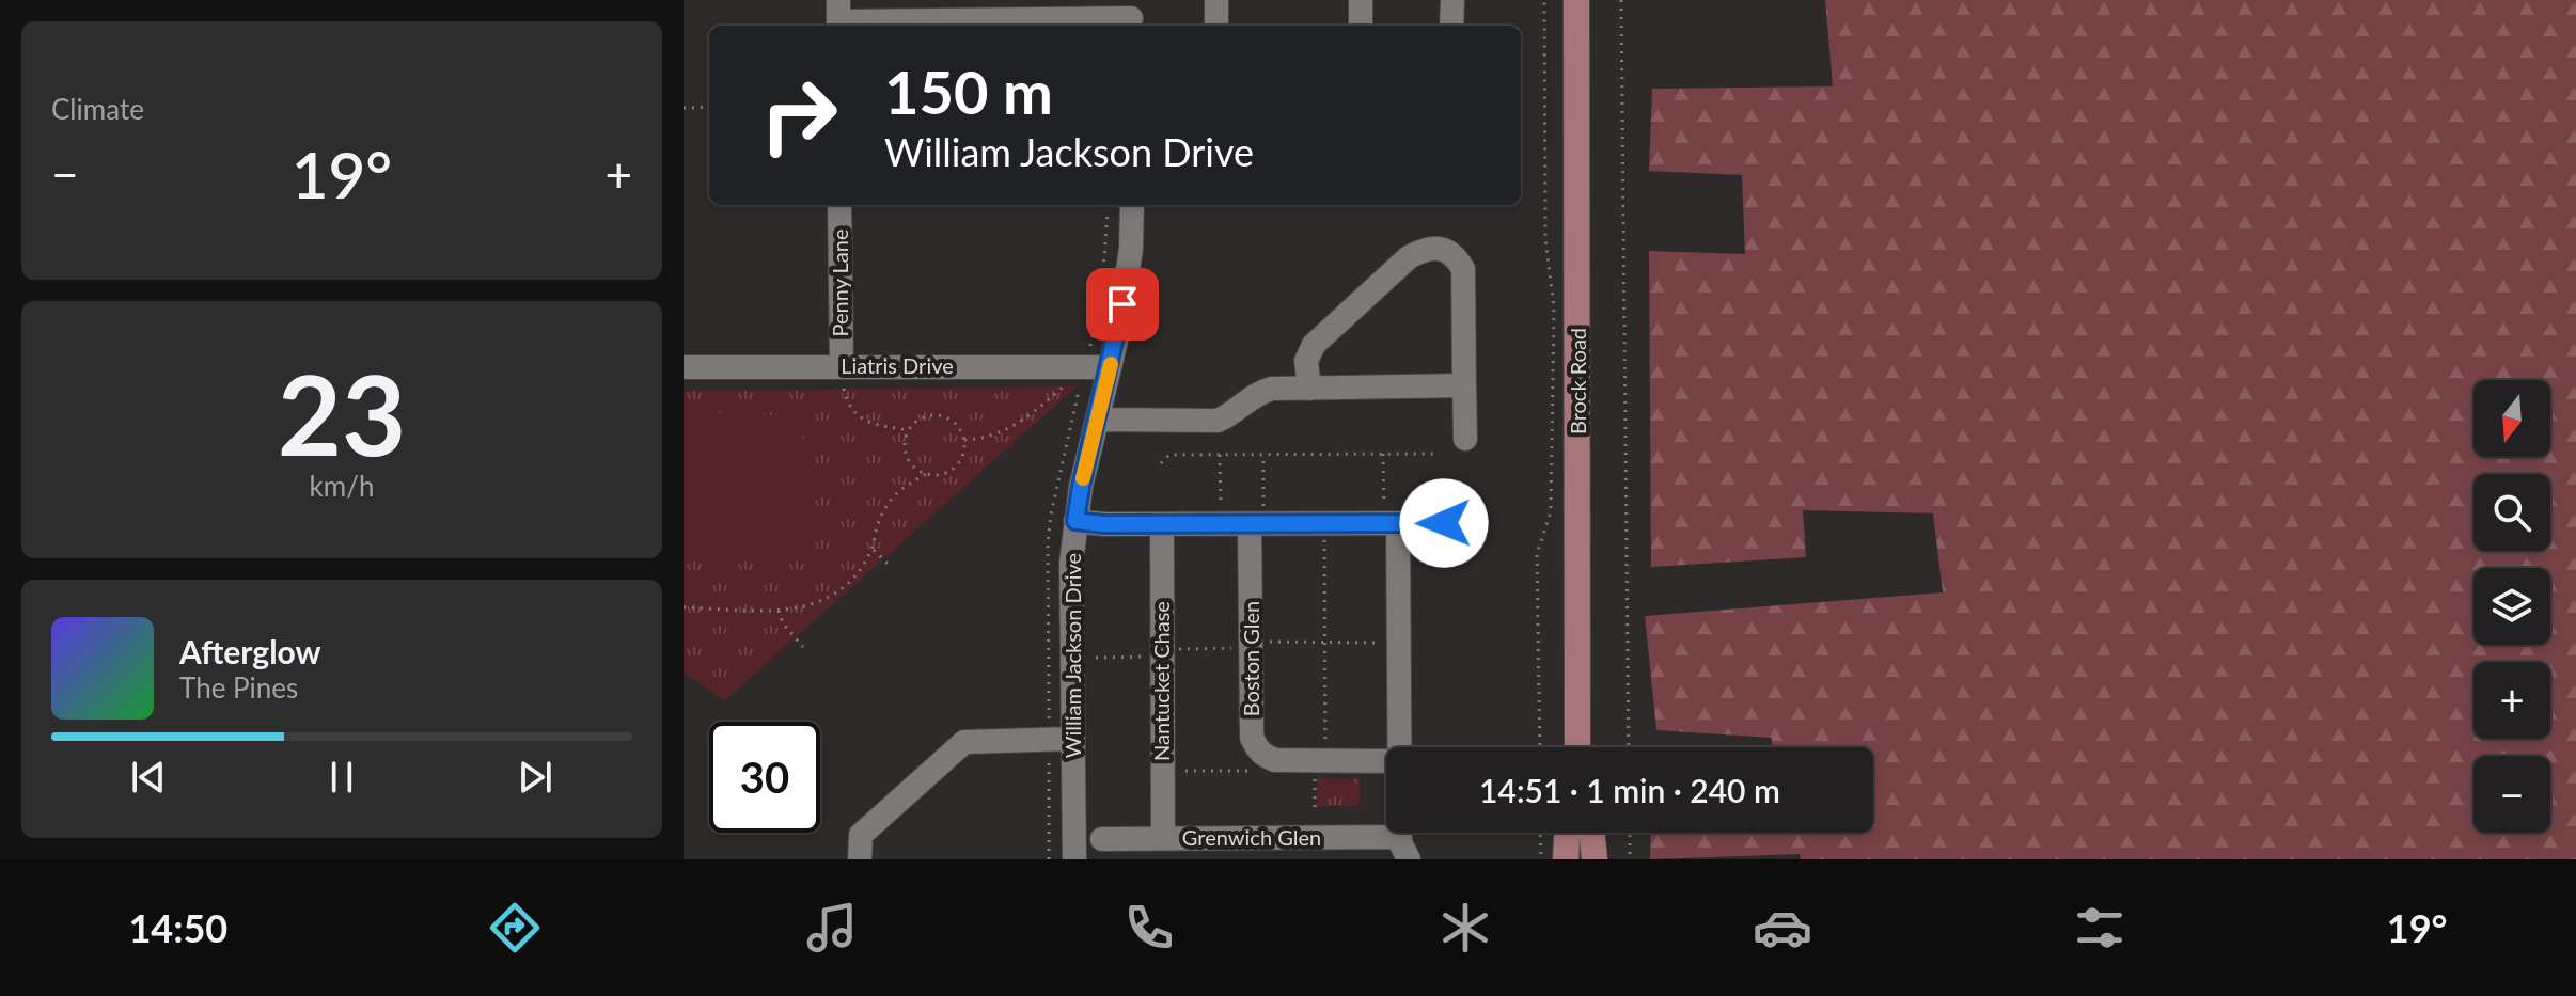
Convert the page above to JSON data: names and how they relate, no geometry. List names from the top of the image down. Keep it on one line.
{"streets":{"main road":["Brock Road"],"street":["Penny Lane","Liatris Drive","William Jackson Drive","Boston Glen","Nantucket Chase","Grenwich Glen"]},"crossings":[["Penny Lane","Liatris Drive"],["Liatris Drive","William Jackson Drive"],["Nantucket Chase","Grenwich Glen"]],"north":"bottom","page":{"tile":["Climate",["23","km/h"]],"turn":["150 m","William Jackson Drive"],"heat":["−","19°","+"],"map_buttons":["+","−"],"song":["Afterglow","The Pines"],"limit":"30","trip":"14:51 · 1 min · 240 m","tabs":["14:50","19°"]}}
